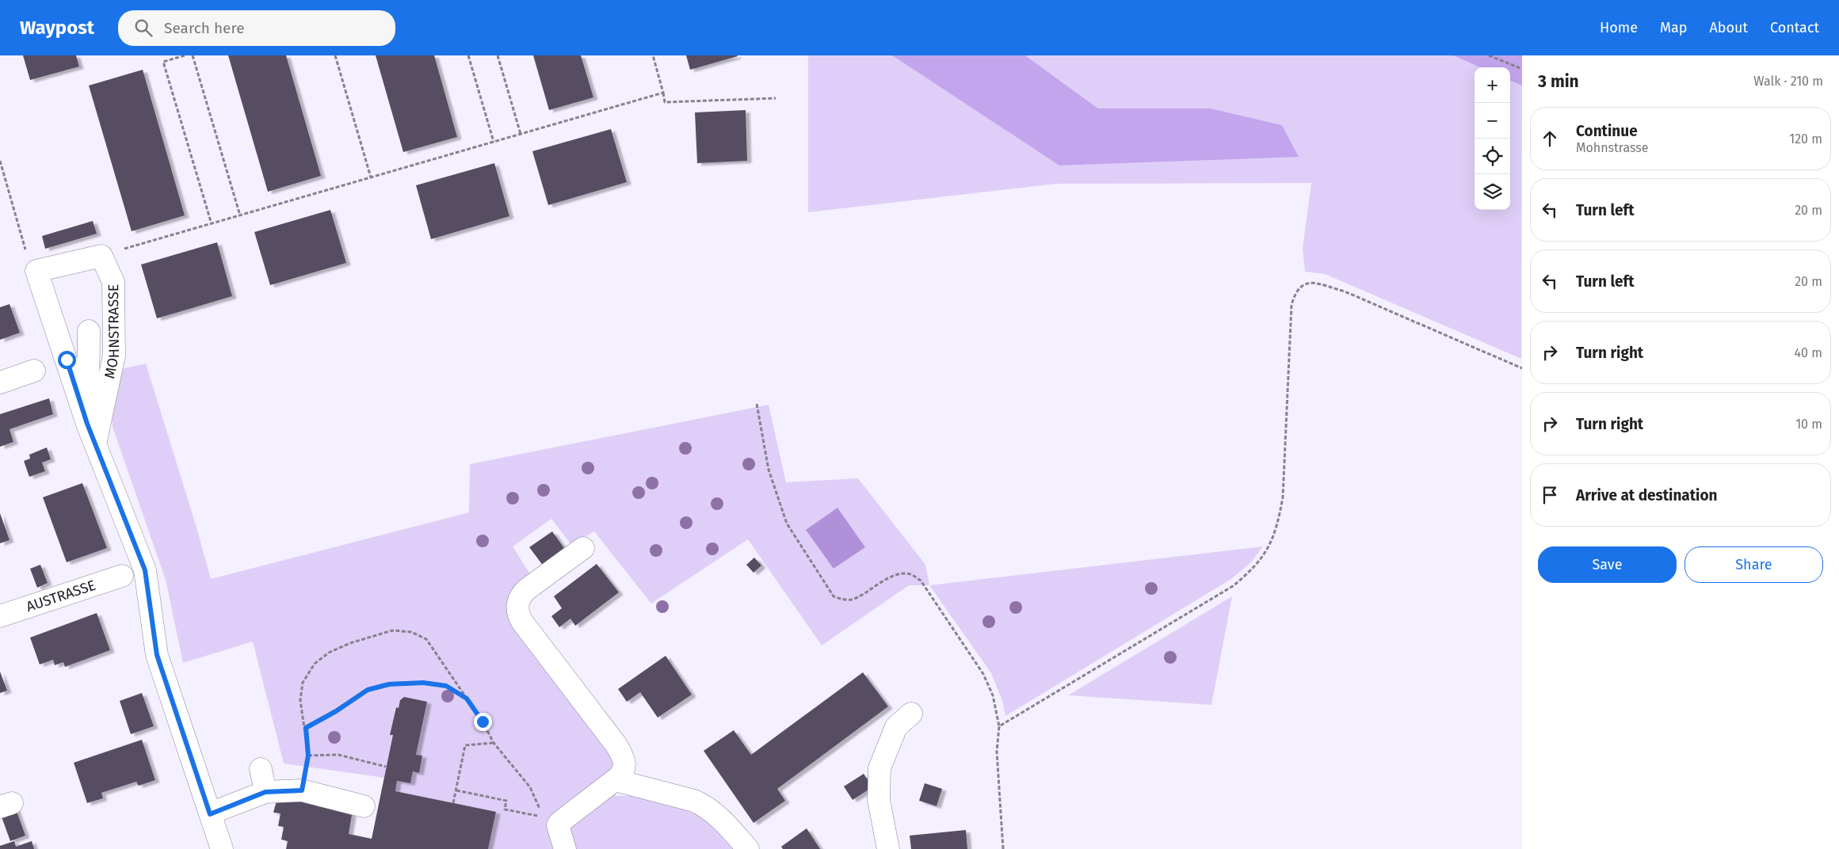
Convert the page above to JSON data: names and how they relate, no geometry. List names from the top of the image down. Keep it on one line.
{"streets":{"street":["MOHNSTRASSE","AUSTRASSE"]},"page":{"header":"Waypost","search":"Search here","nav":["Home","Map","About","Contact"],"heading":["3 min","Walk · 210 m"],"map_buttons":["+","−"],"list":[["Continue","Mohnstrasse","120 m"],["Turn left","20 m"],["Turn left","20 m"],["Turn right","40 m"],["Turn right","10 m"],"Arrive at destination"],"buttons":["Save","Share"]}}
